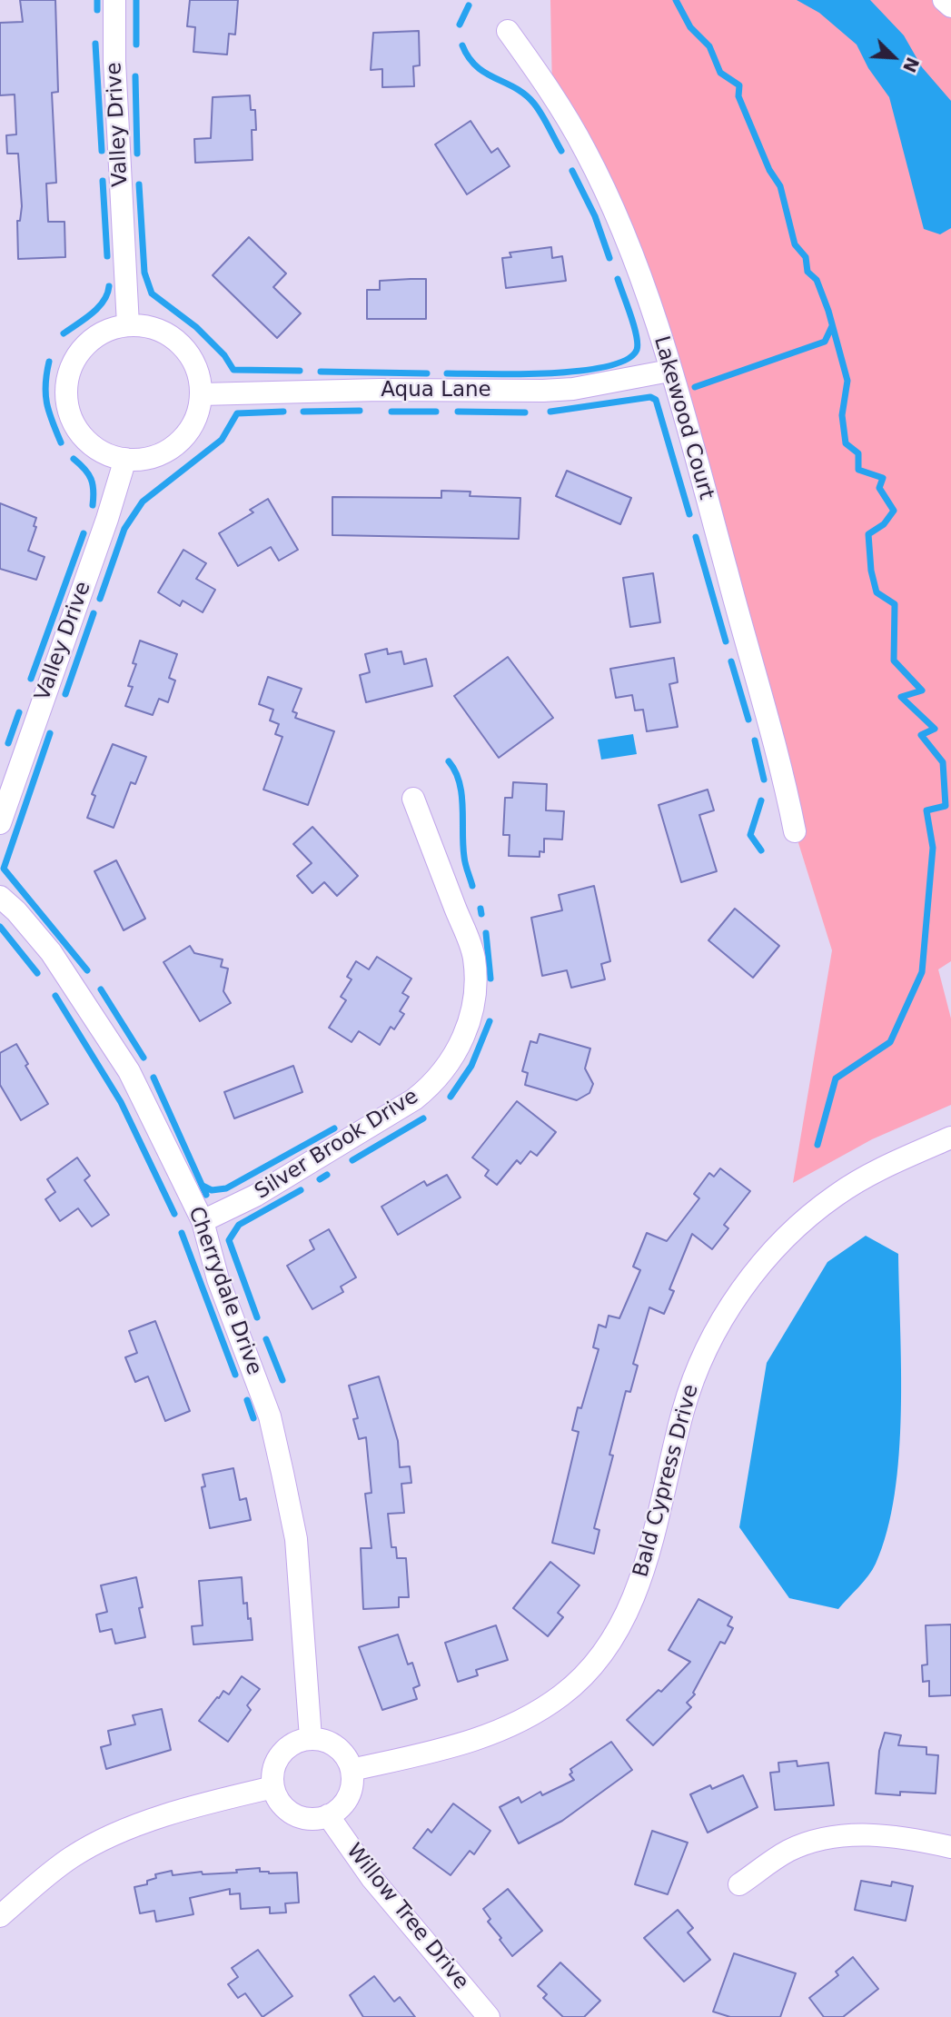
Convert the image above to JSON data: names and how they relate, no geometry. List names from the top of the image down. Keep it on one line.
{"streets":{"street":["Valley Drive","Aqua Lane","Lakewood Court","Silver Brook Drive","Cherrydale Drive","Bald Cypress Drive","Willow Tree Drive"]},"crossings":[["Valley Drive","Aqua Lane"],["Aqua Lane","Lakewood Court"],["Silver Brook Drive","Cherrydale Drive"],["Cherrydale Drive","Bald Cypress Drive"],["Cherrydale Drive","Willow Tree Drive"],["Bald Cypress Drive","Willow Tree Drive"]],"north":"bottom right"}
